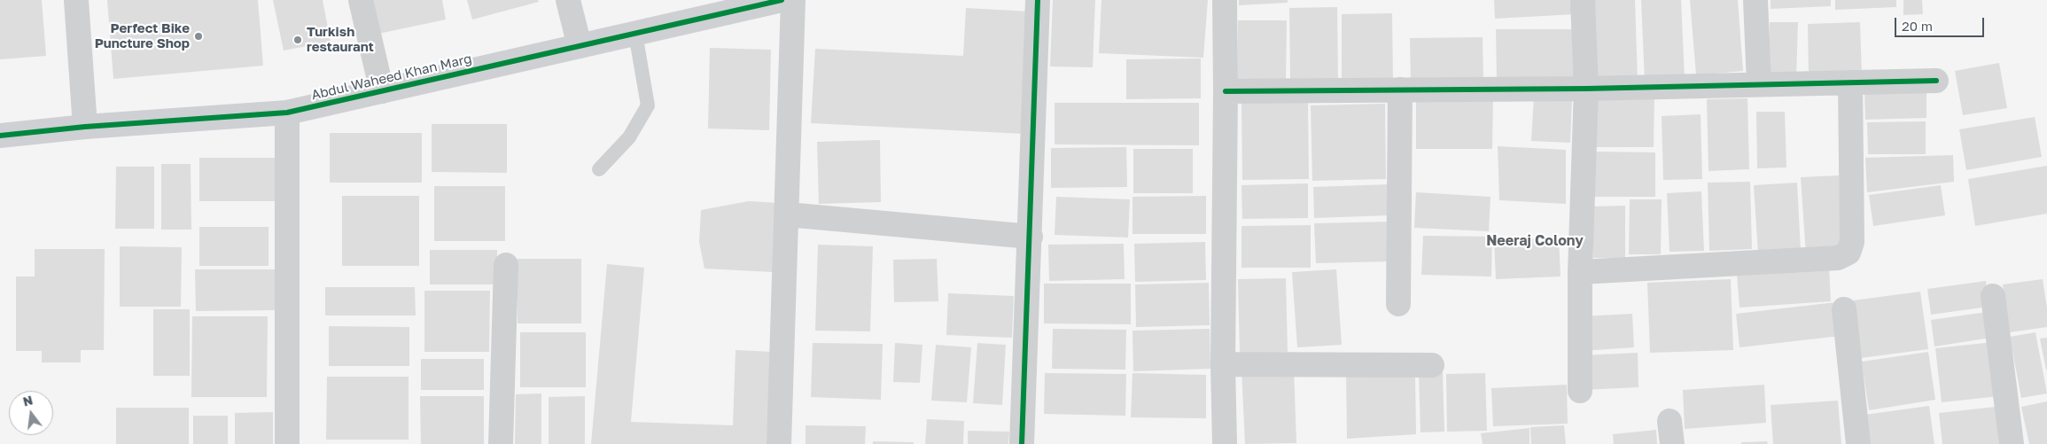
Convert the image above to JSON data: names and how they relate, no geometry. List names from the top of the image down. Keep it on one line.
{"streets":{"street":["Abdul Waheed Khan Marg"]},"districts":["Neeraj Colony"],"places":["Perfect Bike Puncture Shop","Turkish restaurant"],"scale_bar":"20 m","north":"top"}
